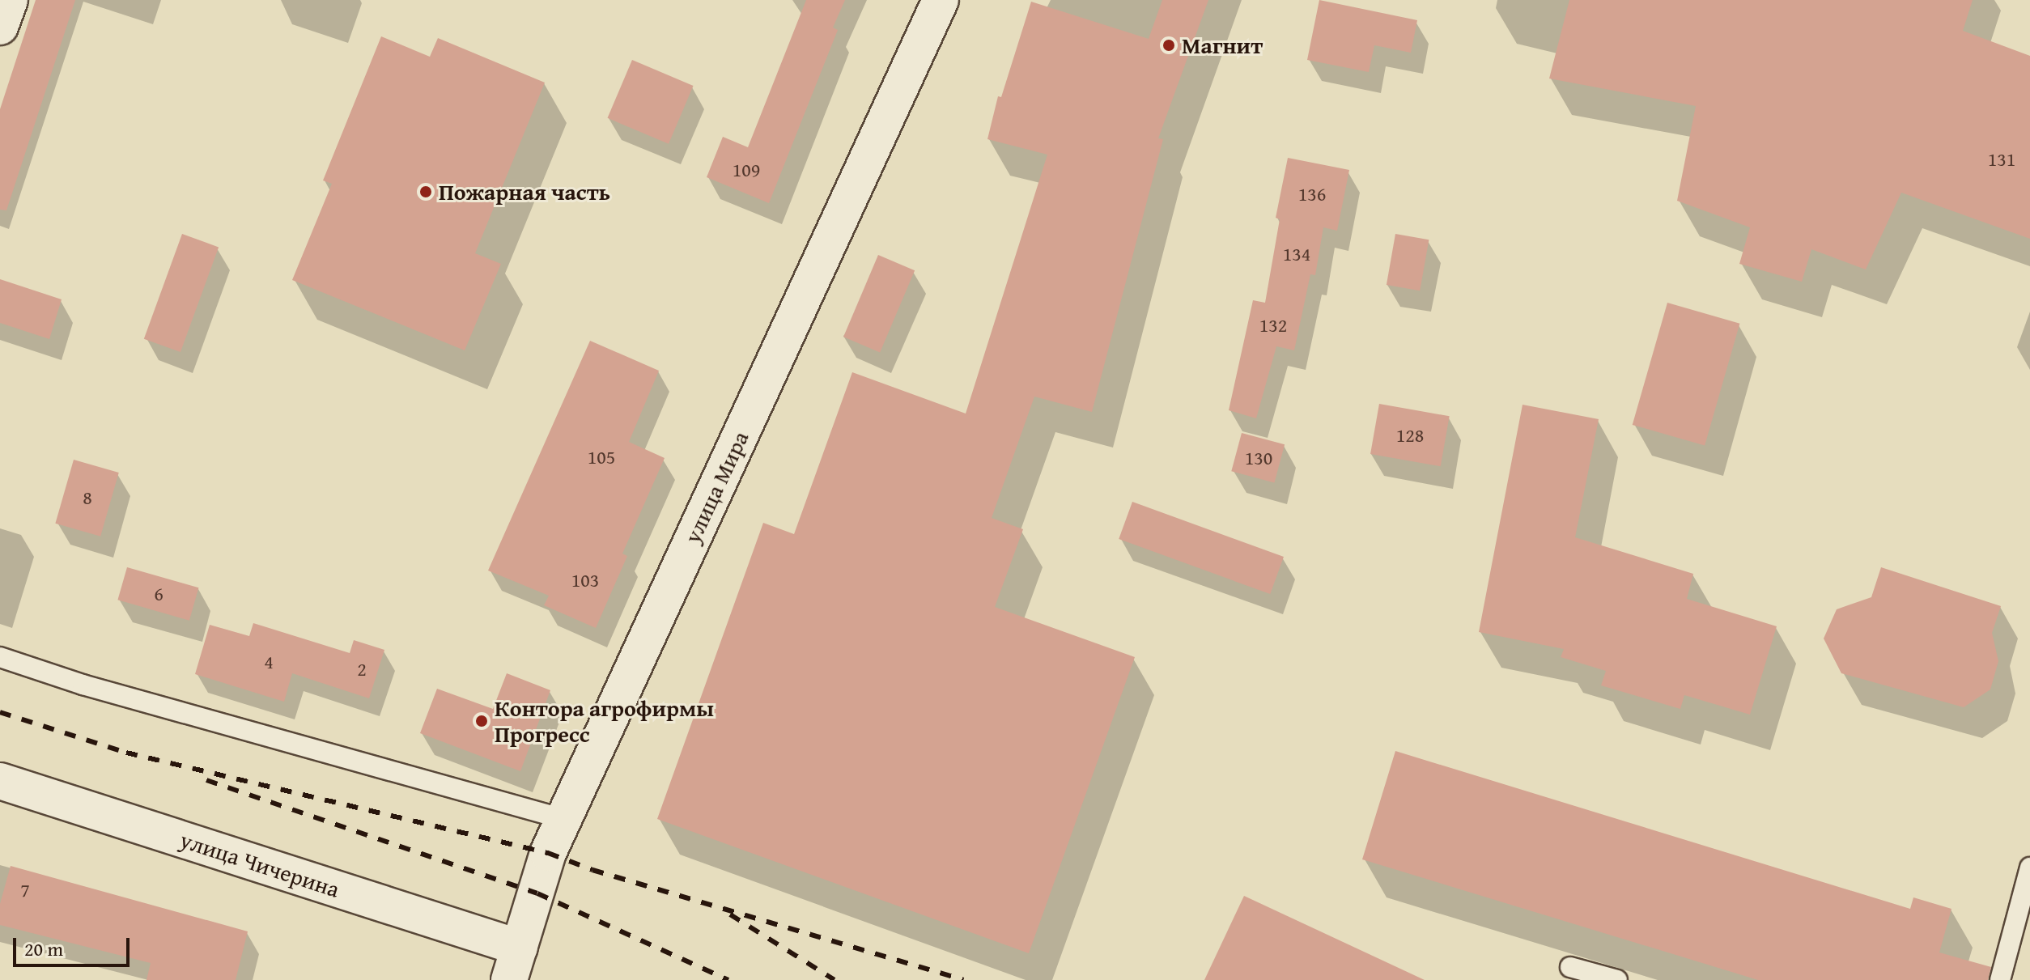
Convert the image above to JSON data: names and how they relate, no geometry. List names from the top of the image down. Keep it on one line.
{"streets":{"street":["улица Мира","улица Чичерина"]},"crossings":[["улица Мира","улица Чичерина"]],"places":["Магнит","Пожарная часть","Контора агрофирмы Прогресс"],"house_numbers":["131","109","136","134","132","128","105","130","8","103","6","4","2","7"],"scale_bar":"20 m"}
